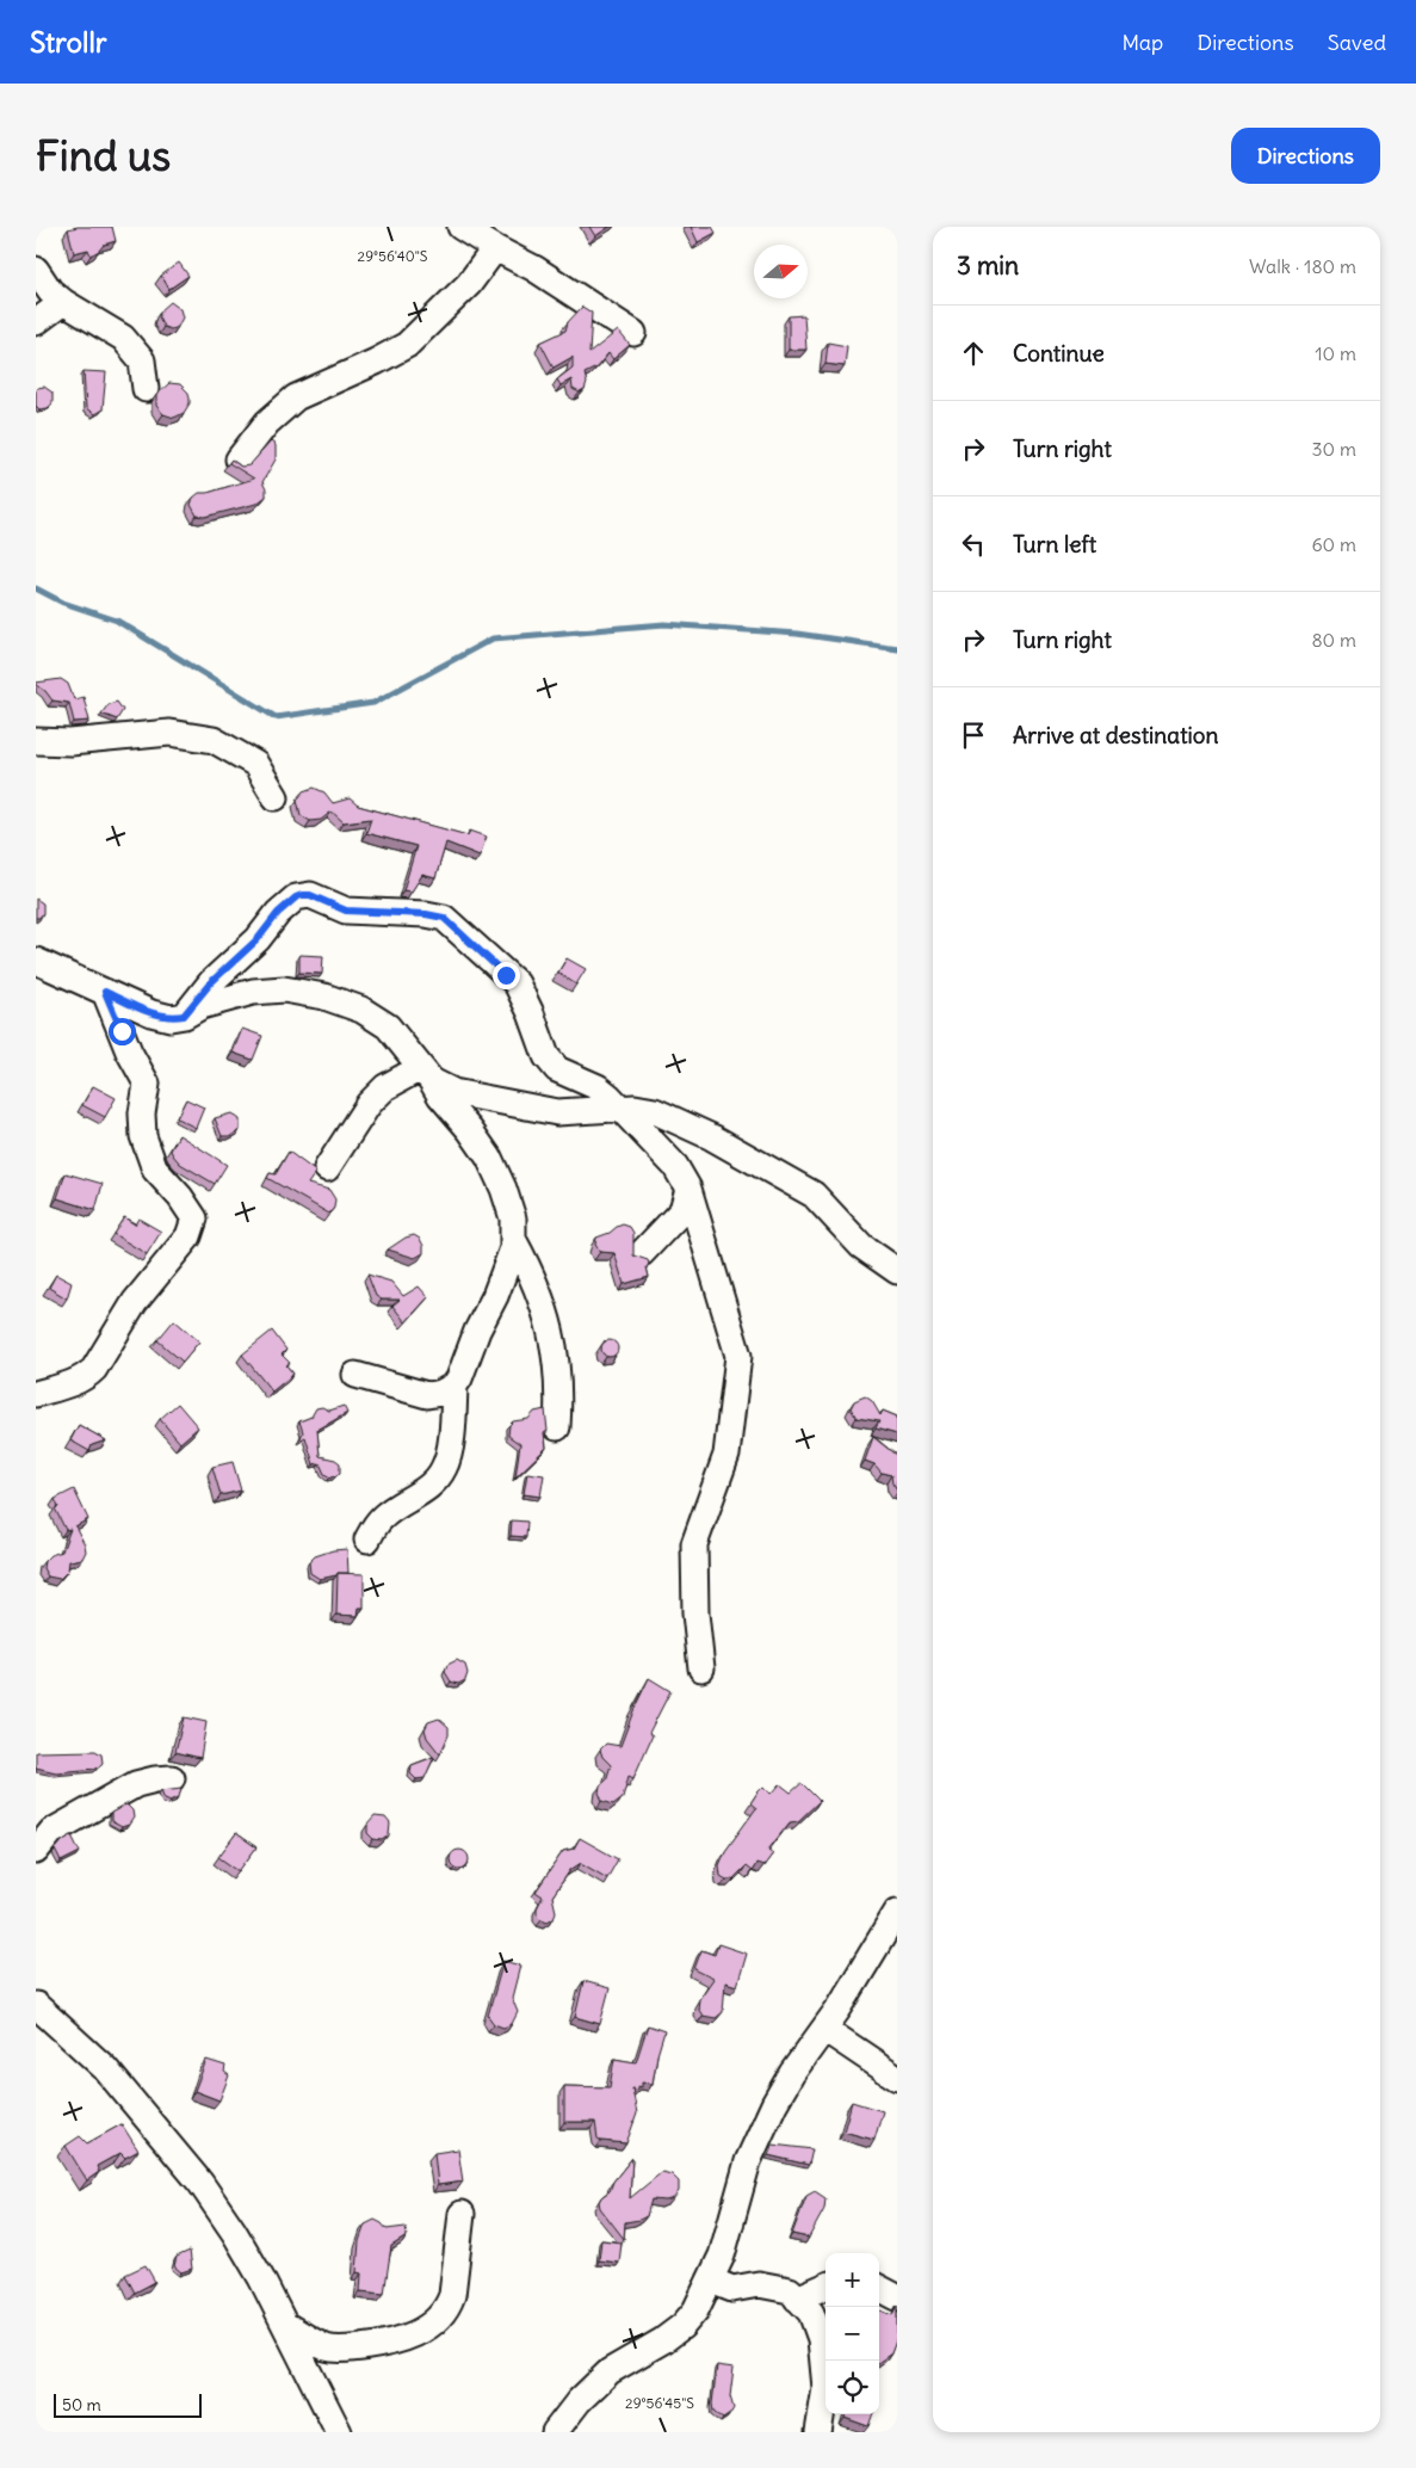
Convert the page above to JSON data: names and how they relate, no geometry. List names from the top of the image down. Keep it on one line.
{"scale_bar":"50 m","north":"right","page":{"header":"Strollr","nav":["Map","Directions","Saved"],"buttons":"Directions","title":"Find us","heading":["3 min","Walk · 180 m"],"list":[["Continue","10 m"],["Turn right","30 m"],["Turn left","60 m"],["Turn right","80 m"],"Arrive at destination"],"map_buttons":["+","−"],"scale":"50 m"},"coordinates":["29°56'40\"S","29°56'45\"S"]}
